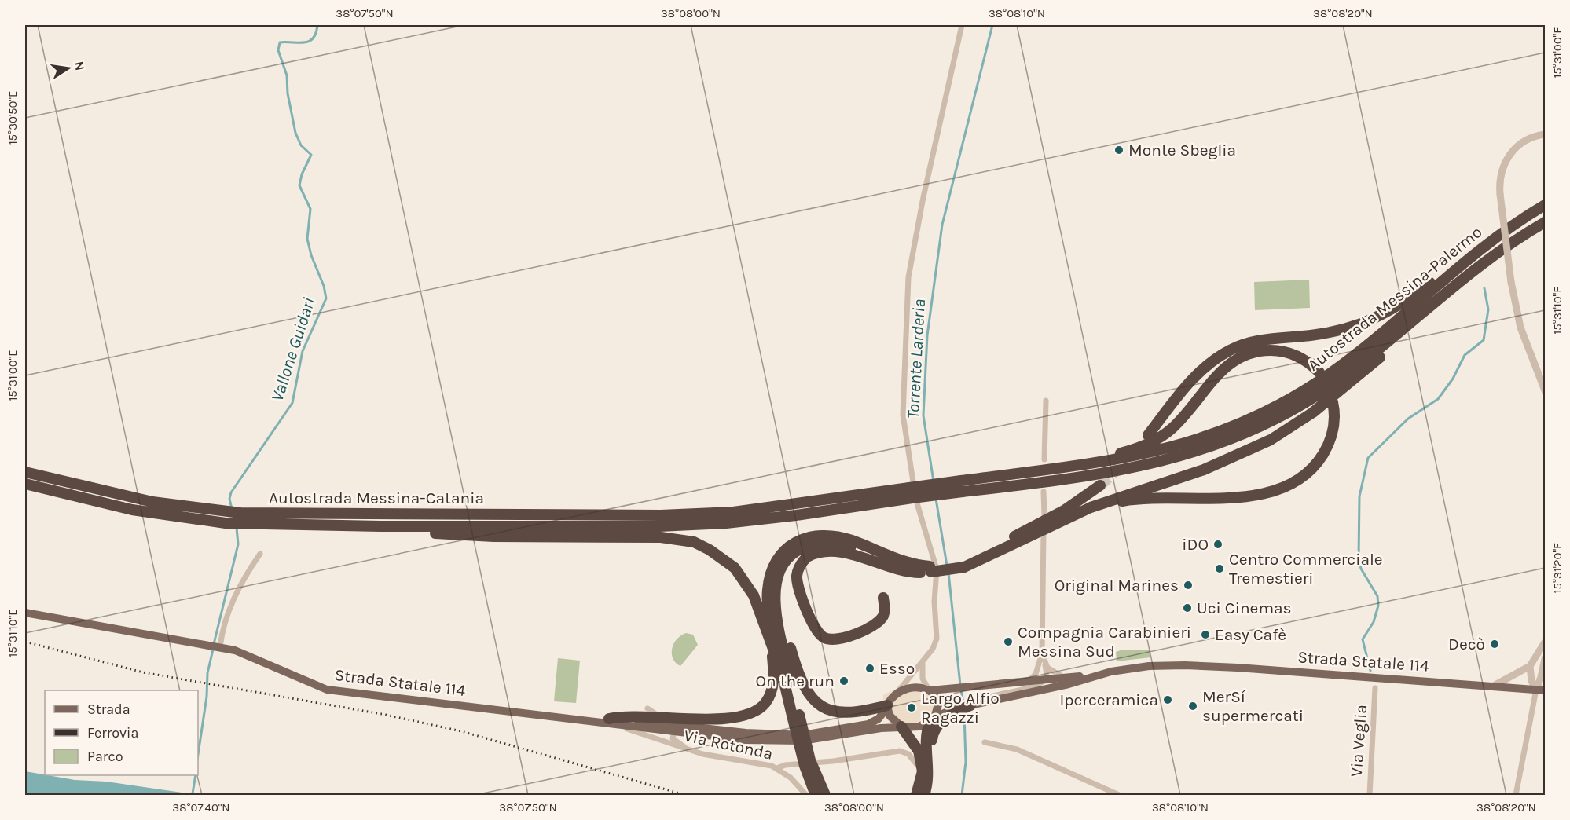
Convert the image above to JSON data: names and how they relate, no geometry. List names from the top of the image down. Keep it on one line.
{"streets":{"highway":["Autostrada Messina-Palermo","Autostrada Messina-Catania"],"main road":["Strada Statale 114"],"street":["Via Veglia","Via Rotonda"]},"crossings":[["Strada Statale 114","Via Rotonda"]],"water":["Vallone Guidari","Torrente Larderia"],"places":["Monte Sbeglia","iDO","Centro Commerciale Tremestieri","Original Marines","Uci Cinemas","Easy Cafè","Compagnia Carabinieri Messina Sud","Decò","Esso","On the run","Iperceramica","MerSí supermercati","Largo Alfio Ragazzi"],"legend":["Strada","Ferrovia","Parco"],"north":"right","coordinates":["38°07'50\"N","38°08'00\"N","38°08'10\"N","38°08'20\"N","15°31'00\"E","15°30'50\"E","15°31'10\"E","15°31'20\"E","38°07'40\"N"]}
